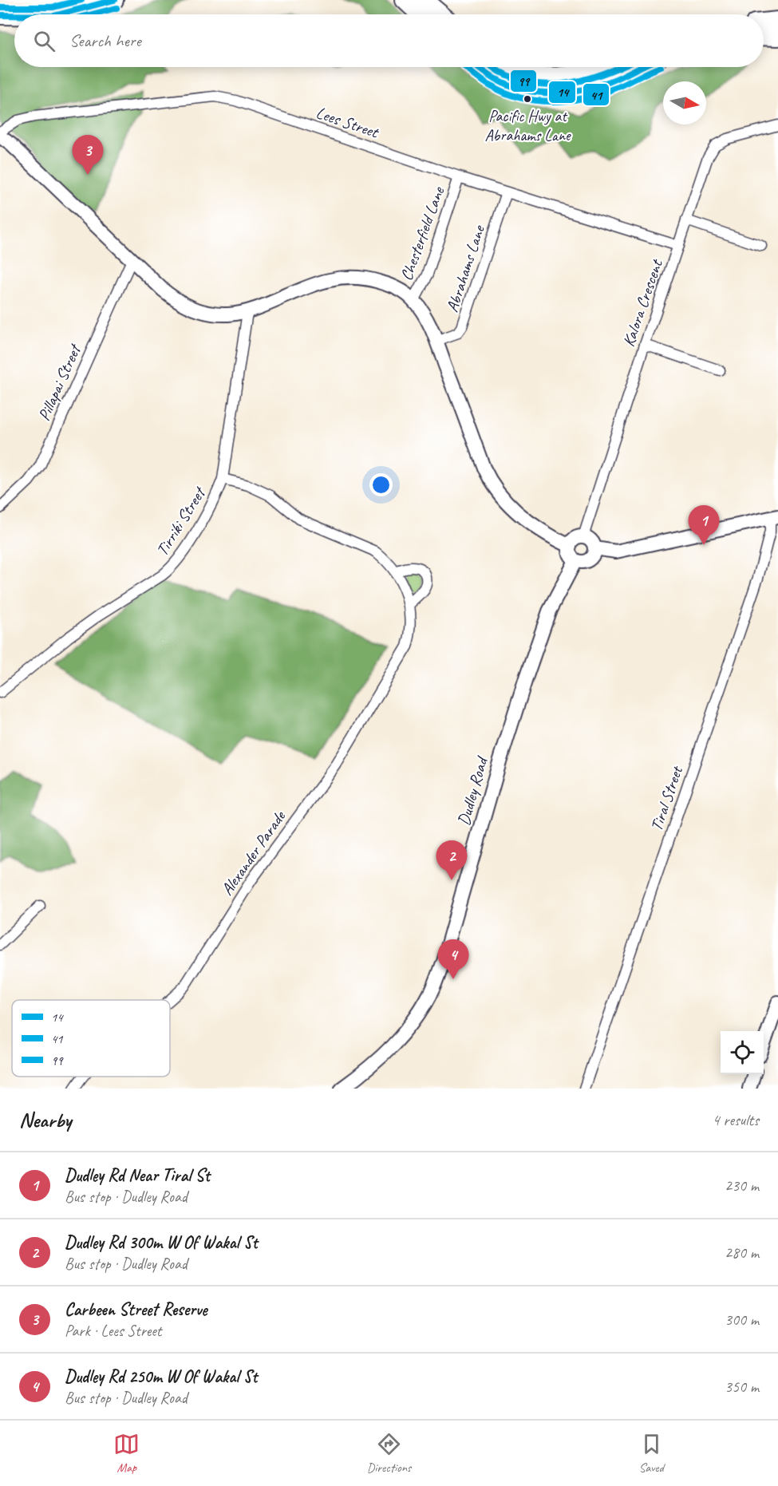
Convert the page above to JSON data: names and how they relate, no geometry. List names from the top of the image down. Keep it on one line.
{"streets":{"street":["Lees Street","Chesterfield Lane","Abrahams Lane","Kalora Crescent","Pillapai Street","Tirriki Street","Dudley Road","Tiral Street","Alexander Parade"]},"crossings":[["Lees Street","Chesterfield Lane"],["Lees Street","Abrahams Lane"],["Lees Street","Kalora Crescent"],["Kalora Crescent","Dudley Road"],["Tirriki Street","Alexander Parade"]],"places":["Pacific Hwy at Abrahams Lane"],"lines":["transit line 14","transit line 99","transit line 41"],"legend":["14","41","99"],"north":"right","page":{"search":"Search here","pins":["3","1","2","4"],"heading":["Nearby","4 results"],"list":[{"mark":"1","name":"Dudley Rd Near Tiral St","note":"Bus stop · Dudley Road","value":"230 m"},{"mark":"2","name":"Dudley Rd 300m W Of Wakal St","note":"Bus stop · Dudley Road","value":"280 m"},{"mark":"3","name":"Carbeen Street Reserve","note":"Park · Lees Street","value":"300 m"},{"mark":"4","name":"Dudley Rd 250m W Of Wakal St","note":"Bus stop · Dudley Road","value":"350 m"}],"nav":["Map","Directions","Saved"]}}
